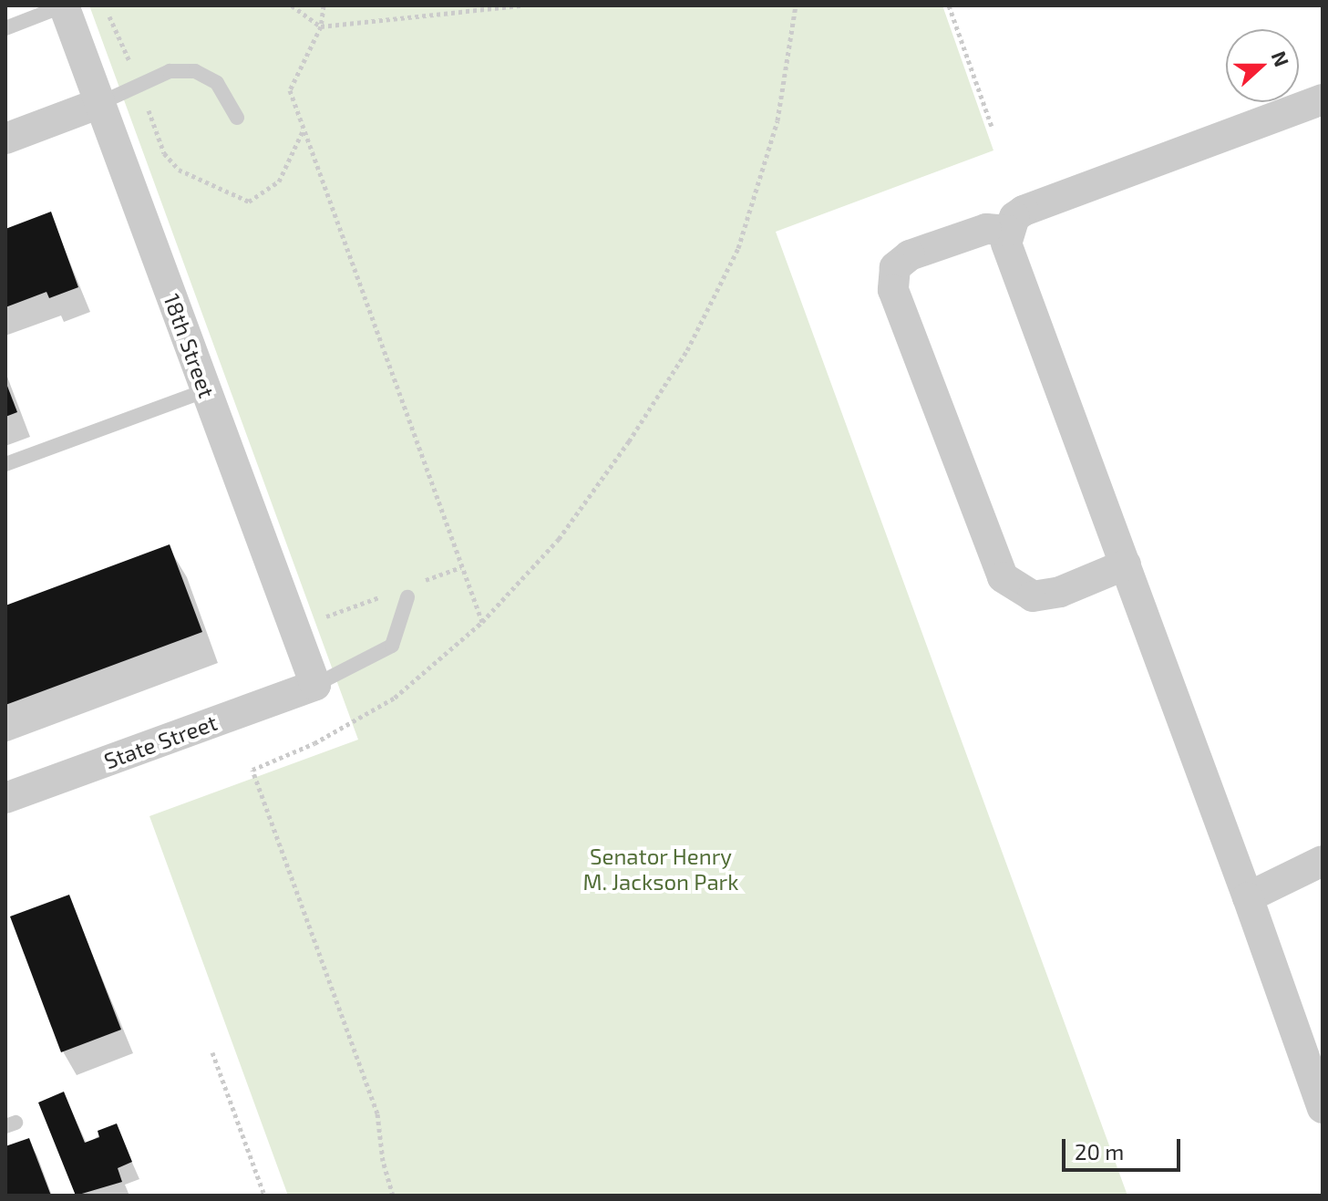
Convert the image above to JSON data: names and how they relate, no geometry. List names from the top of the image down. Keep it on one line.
{"streets":{"street":["18th Street","State Street"]},"crossings":[["18th Street","State Street"]],"parks":["Senator Henry M. Jackson Park"],"scale_bar":"20 m","north":"right"}
